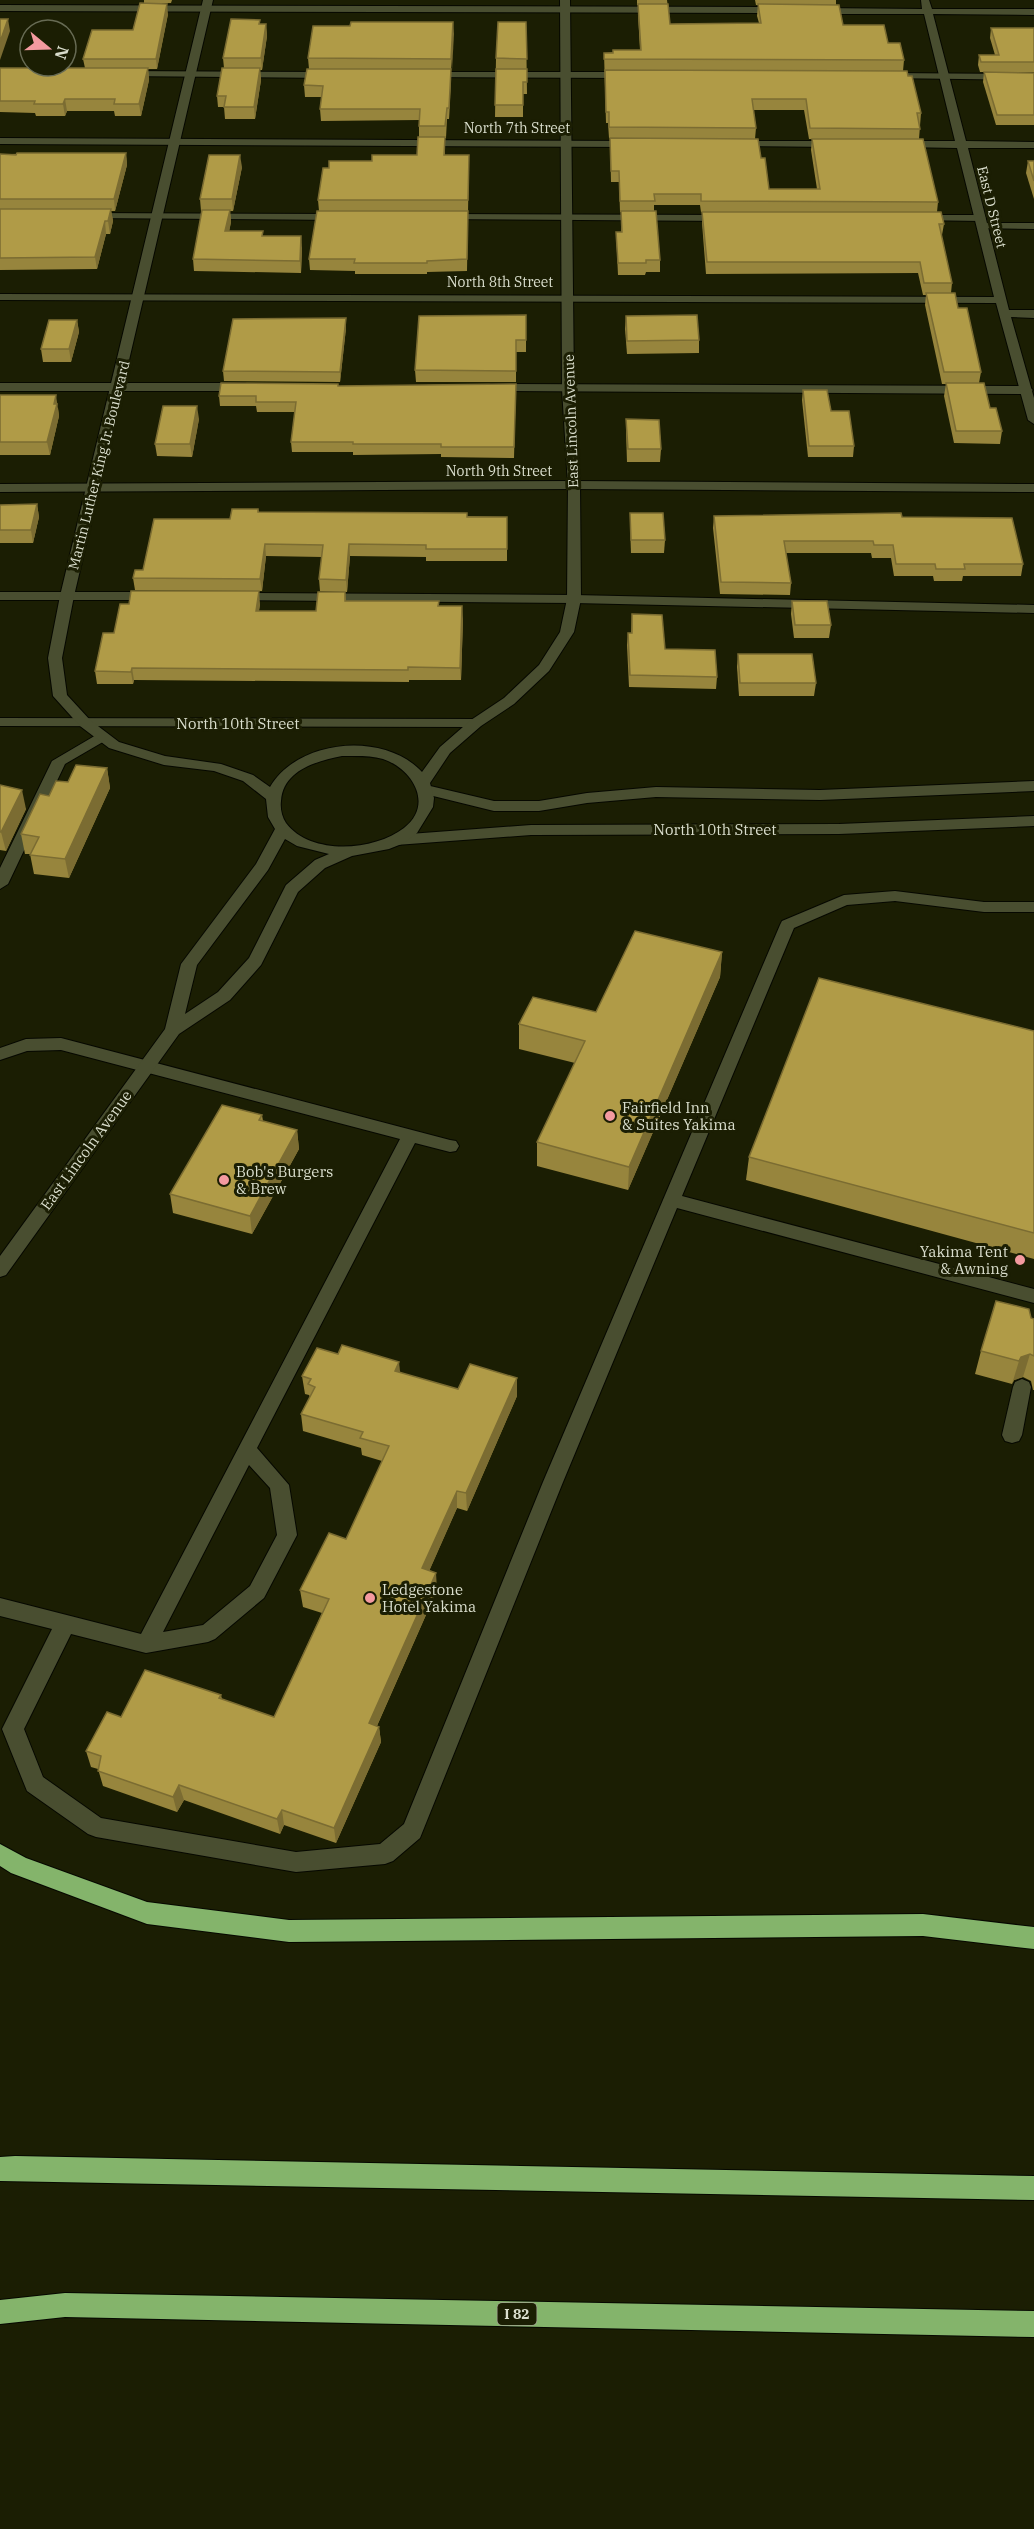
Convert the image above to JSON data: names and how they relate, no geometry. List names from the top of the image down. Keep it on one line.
{"streets":{"highway":["I 82"],"street":["North 7th Street","East D Street","North 8th Street","East Lincoln Avenue","Martin Luther King Jr. Boulevard","North 9th Street","North 10th Street"]},"crossings":[["North 7th Street","East Lincoln Avenue"],["North 7th Street","Martin Luther King Jr. Boulevard"],["East D Street","North 8th Street"],["North 8th Street","East Lincoln Avenue"],["North 8th Street","Martin Luther King Jr. Boulevard"],["East Lincoln Avenue","Martin Luther King Jr. Boulevard"],["East Lincoln Avenue","North 9th Street"],["East Lincoln Avenue","North 10th Street"],["Martin Luther King Jr. Boulevard","North 9th Street"],["Martin Luther King Jr. Boulevard","North 10th Street"]],"places":["Fairfield Inn & Suites Yakima","Bob's Burgers & Brew","Yakima Tent & Awning","Ledgestone Hotel Yakima"],"north":"right"}
